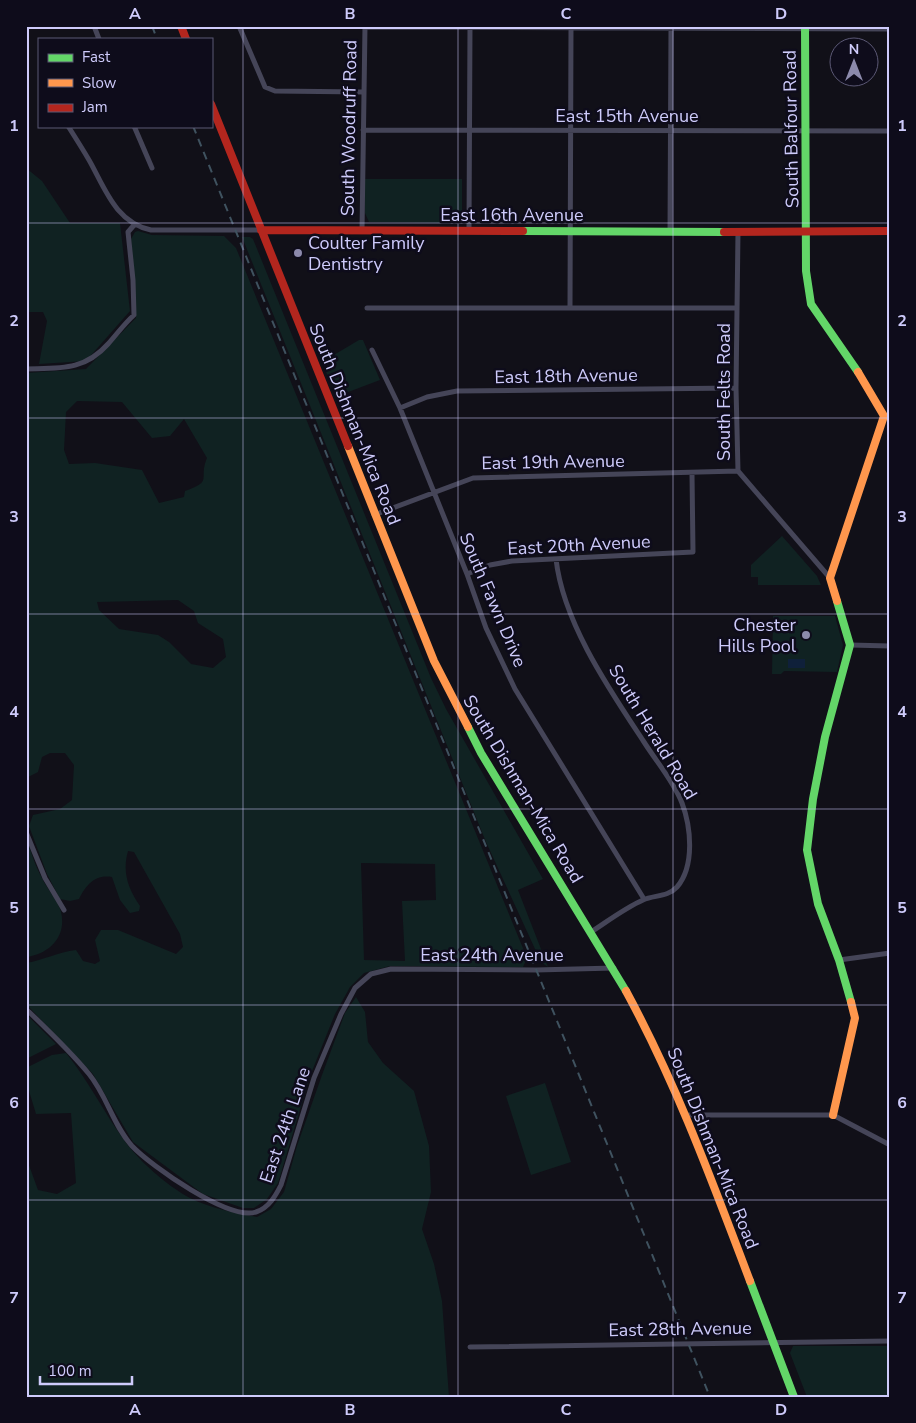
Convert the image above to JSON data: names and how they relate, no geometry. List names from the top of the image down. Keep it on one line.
{"streets":{"main road":["South Balfour Road","East 16th Avenue","South Dishman-Mica Road"],"street":["East 15th Avenue","South Woodruff Road","East 18th Avenue","South Felts Road","East 19th Avenue","East 20th Avenue","South Fawn Drive","South Herald Road","East 24th Avenue","East 24th Lane","East 28th Avenue"]},"crossings":[["East 15th Avenue","South Woodruff Road"],["East 15th Avenue","South Balfour Road"],["South Woodruff Road","East 16th Avenue"],["South Balfour Road","East 16th Avenue"],["East 16th Avenue","South Felts Road"],["East 16th Avenue","South Dishman-Mica Road"],["East 18th Avenue","South Felts Road"],["East 18th Avenue","South Fawn Drive"],["South Felts Road","East 19th Avenue"],["South Dishman-Mica Road","East 19th Avenue"],["South Dishman-Mica Road","South Herald Road"],["South Dishman-Mica Road","East 24th Avenue"],["South Dishman-Mica Road","East 28th Avenue"],["East 19th Avenue","East 20th Avenue"],["East 19th Avenue","South Fawn Drive"],["East 20th Avenue","South Fawn Drive"],["East 20th Avenue","South Herald Road"],["South Fawn Drive","South Herald Road"],["East 24th Avenue","East 24th Lane"]],"places":["Coulter Family Dentistry","Chester Hills Pool"],"legend":["Fast","Slow","Jam"],"scale_bar":"100 m","north":"top","grid":{"columns":["A","B","C","D"],"rows":["1","2","3","4","5","6","7"]}}
